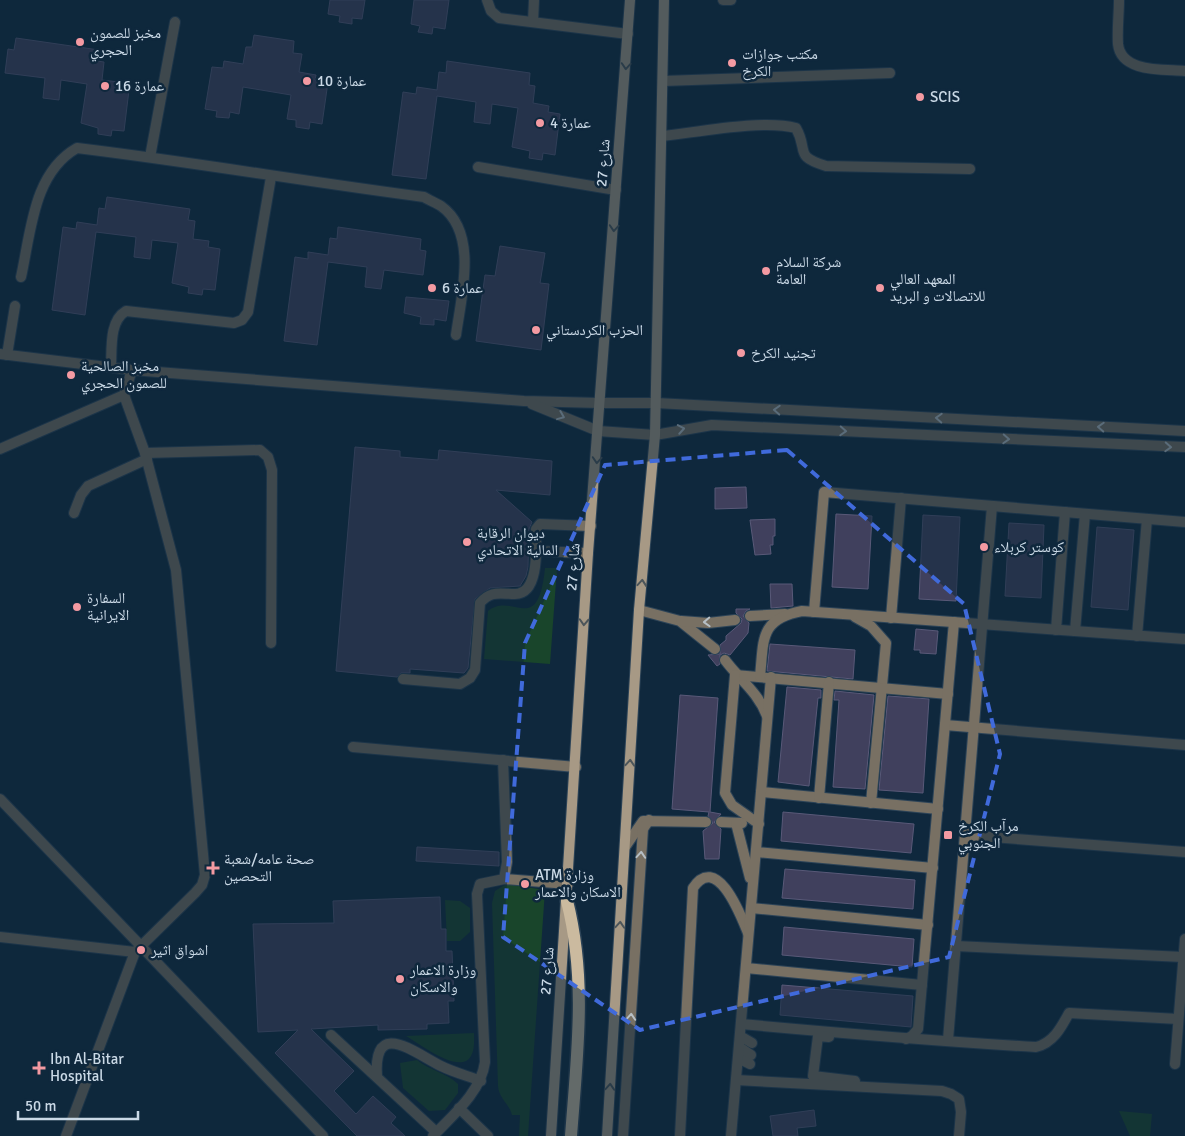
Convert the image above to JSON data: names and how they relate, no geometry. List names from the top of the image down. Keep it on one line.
{"streets":{"main road":["شارع 27"]},"places":{"other":["مخبز للصمون الحجري","مكتب جوازات الكرخ","عمارة 10","عمارة 16","SCIS","عمارة 4","شركة السلام العامة","عمارة 6","المعهد العالي للاتصالات و البريد","الحزب الكردستاني","تجنيد الكرخ","مخبز الصالحية للصمون الحجري","ديوان الرقابة المالية الاتحادي","كوستر كربلاء","السفارة الايرانية","ATM وزارة الاسكان والاعمار","اشواق اثير","وزارة الاعمار والاسكان"],"transit":["مرآب الكرخ الجنوبي"],"health":["صحة عامه/شعبة التحصين","Ibn Al-Bitar Hospital"]},"scale_bar":"50 m"}
